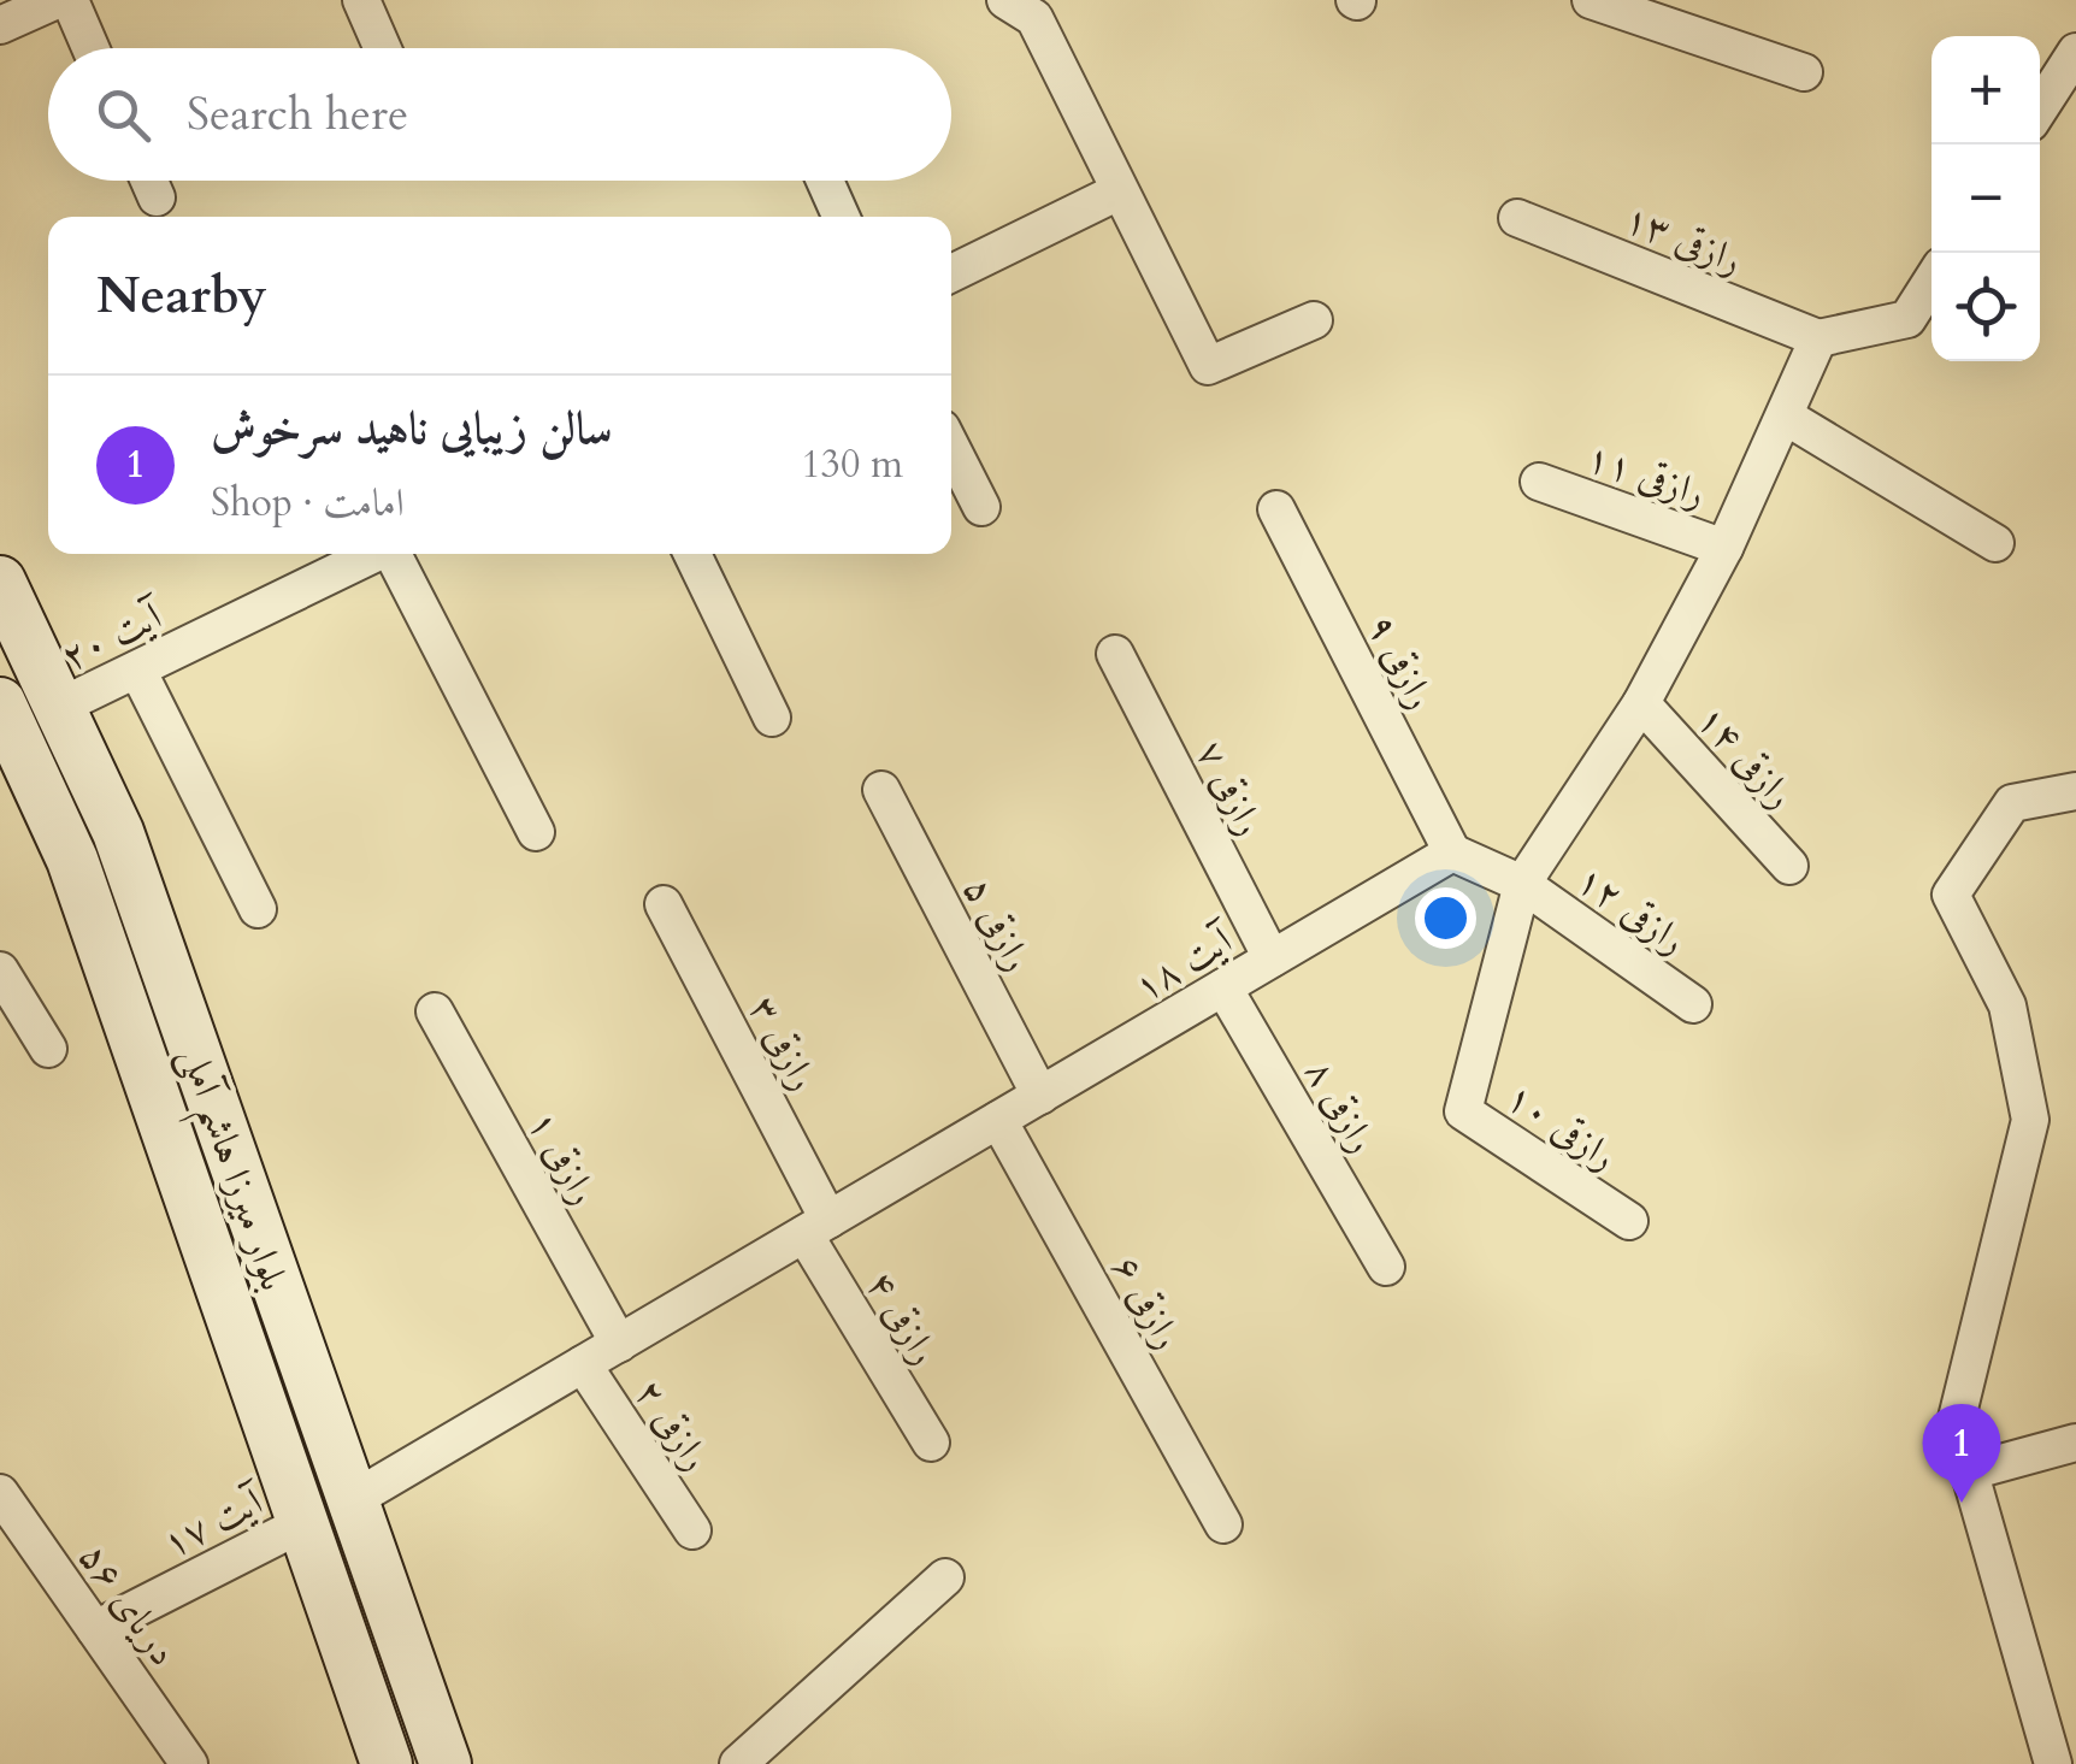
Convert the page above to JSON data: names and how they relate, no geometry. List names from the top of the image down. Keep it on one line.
{"streets":{"main road":["بلوار میرزا هاشم آملی"],"street":["رازقی ۱۳","رازقی ۱۱","آیت ۲۰","رازقی ۹","رازقی ۱۴","رازقی ۷","رازقی ۱۲","رازقی ۵","آیت ۱۸","رازقی ۳","رازقی ۸","رازقی ۱۰","رازقی ۱","رازقی ۶","رازقی ۴","رازقی ۲","آیت ۱۷","دریای ۵۶"]},"crossings":[["آیت ۲۰","بلوار میرزا هاشم آملی"],["رازقی ۹","آیت ۱۸"],["رازقی ۷","آیت ۱۸"],["رازقی ۱۲","رازقی ۱۰"],["رازقی ۵","آیت ۱۸"],["آیت ۱۸","رازقی ۳"],["آیت ۱۸","رازقی ۸"],["آیت ۱۸","رازقی ۱"],["آیت ۱۸","بلوار میرزا هاشم آملی"],["آیت ۱۸","رازقی ۶"],["آیت ۱۸","رازقی ۴"],["آیت ۱۸","رازقی ۲"],["رازقی ۳","رازقی ۴"],["بلوار میرزا هاشم آملی","آیت ۱۷"],["آیت ۱۷","دریای ۵۶"]],"page":{"map_buttons":["+","−"],"search":"Search here","heading":"Nearby","list":[{"mark":"1","name":"سالن زیبایی ناهید سرخوش","note":"Shop · امامت","value":"130 m"}],"pins":"1"}}
